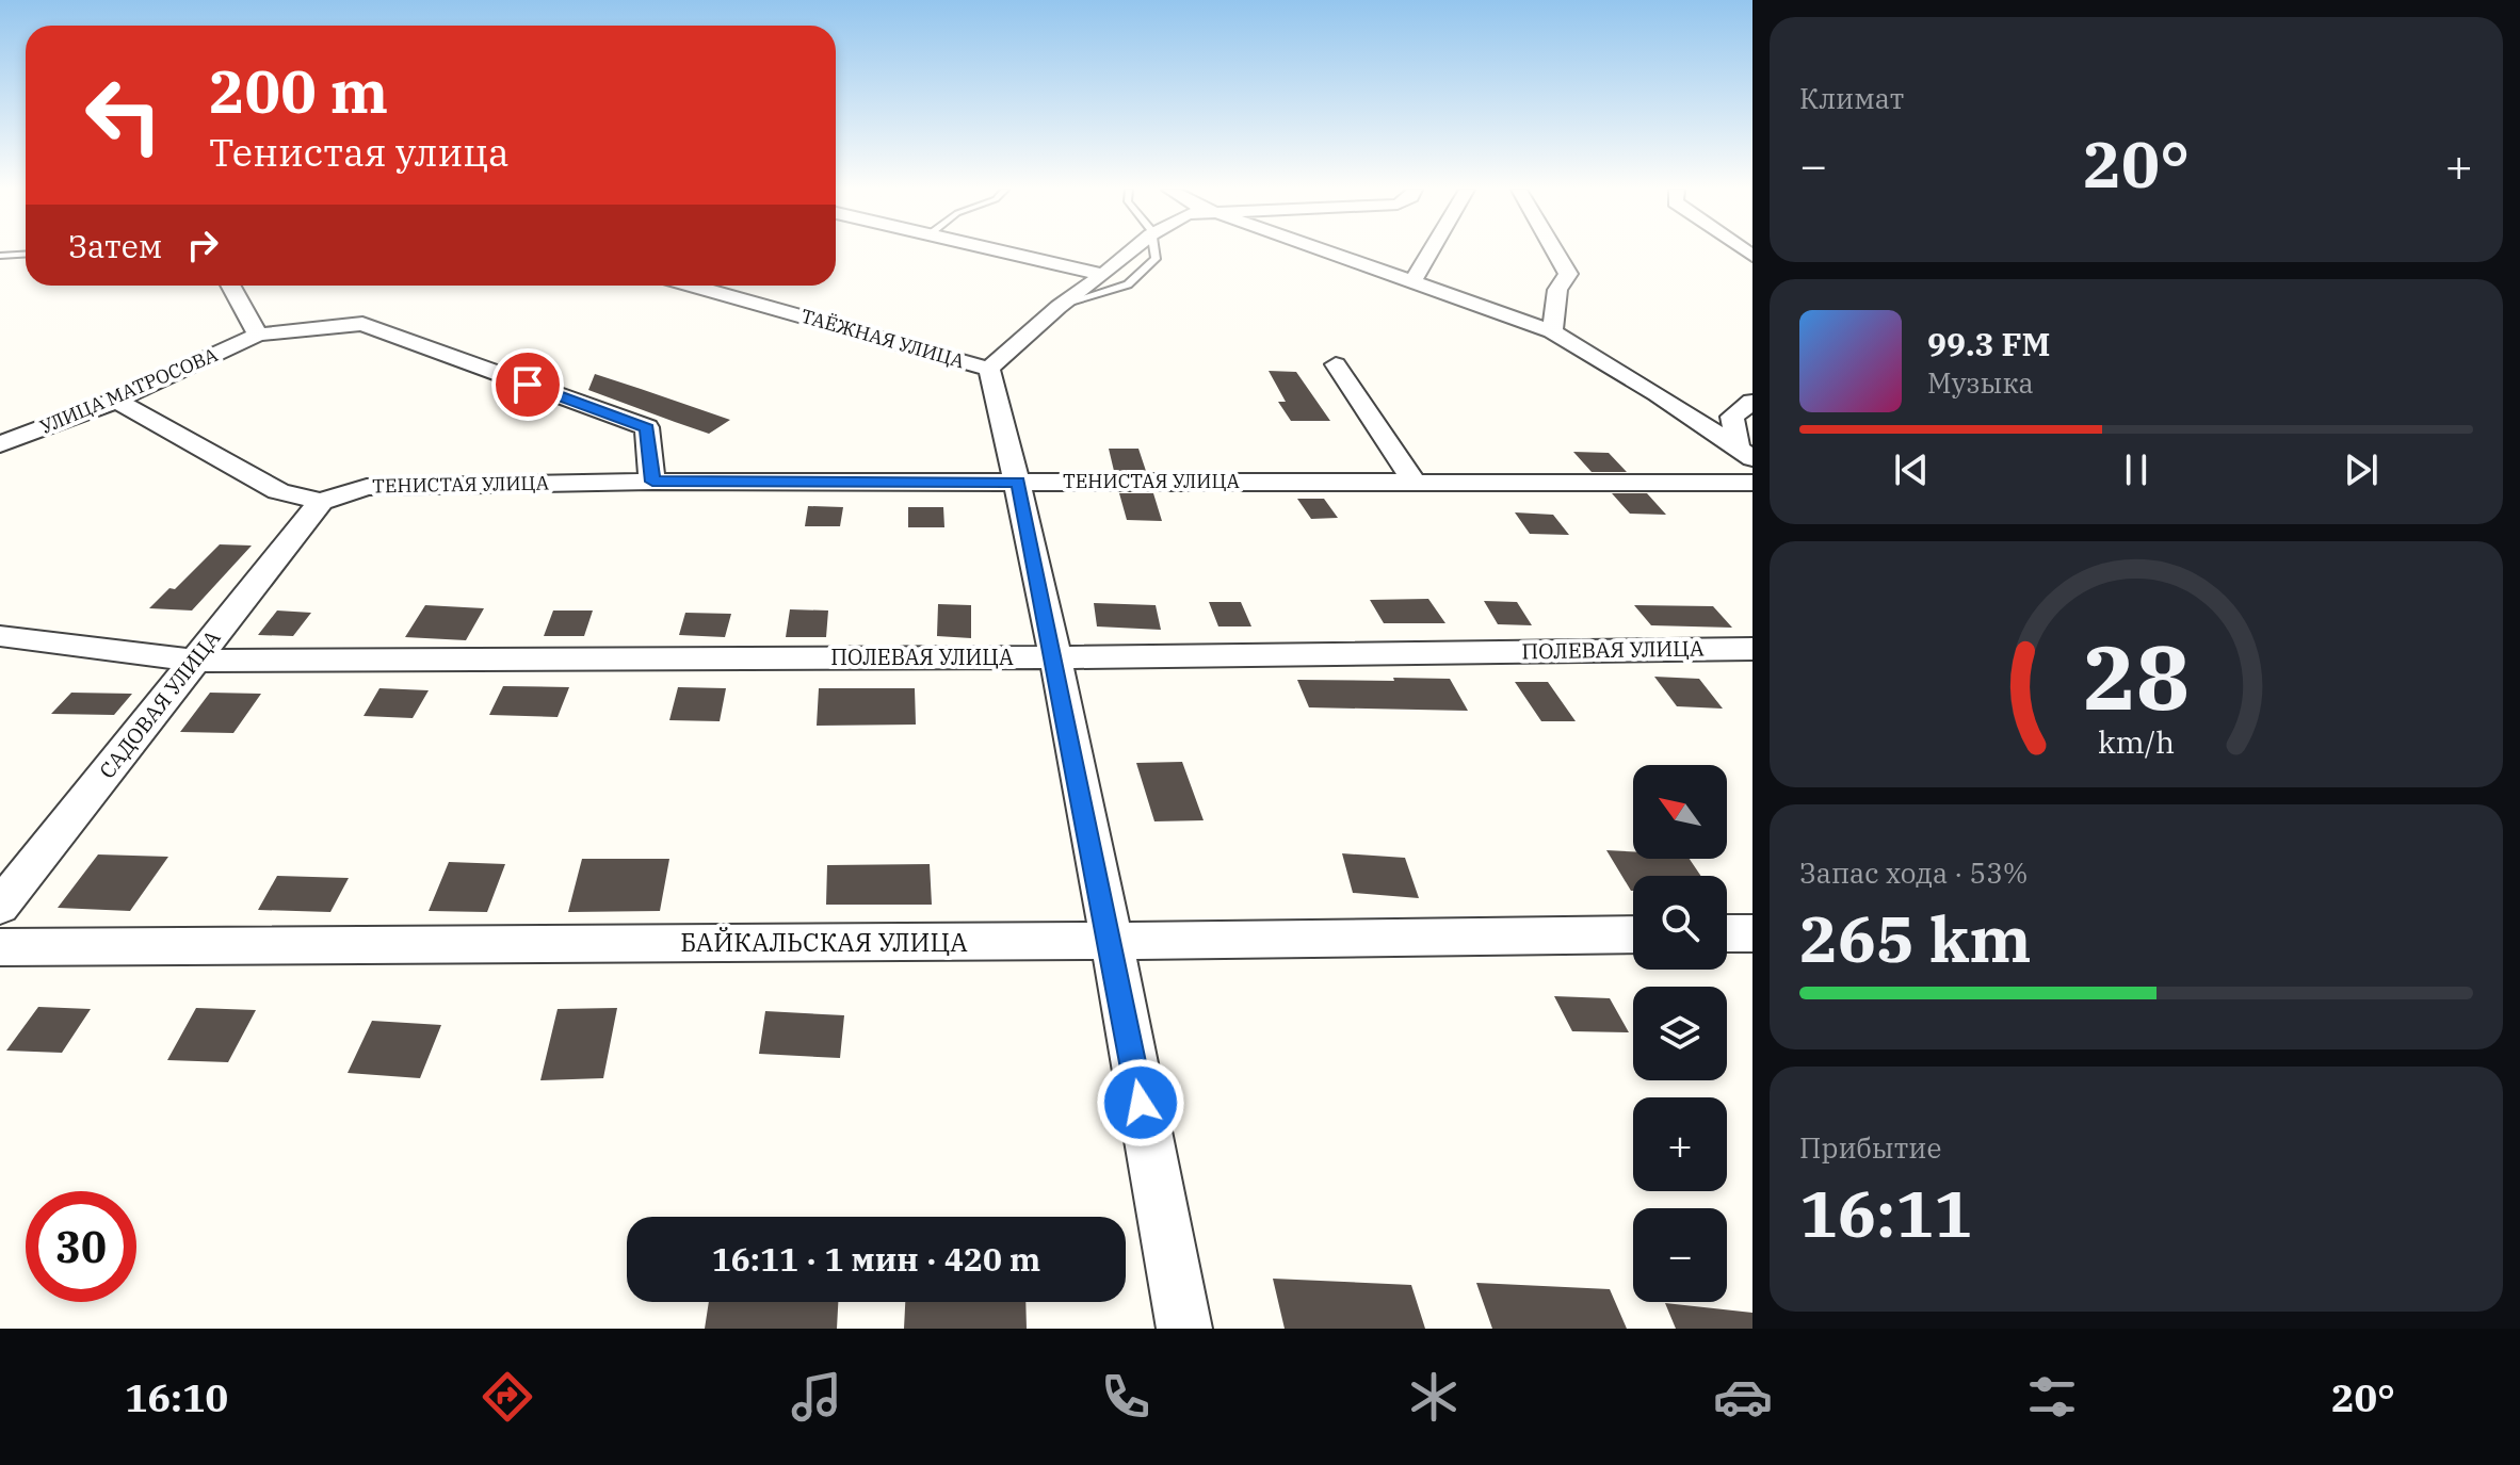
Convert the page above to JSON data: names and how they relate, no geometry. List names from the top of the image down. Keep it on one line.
{"streets":{"street":["ТАЁЖНАЯ УЛИЦА","УЛИЦА МАТРОСОВА","ТЕНИСТАЯ УЛИЦА","ПОЛЕВАЯ УЛИЦА","САДОВАЯ УЛИЦА","БАЙКАЛЬСКАЯ УЛИЦА"]},"crossings":[["ТАЁЖНАЯ УЛИЦА","ТЕНИСТАЯ УЛИЦА"],["ТАЁЖНАЯ УЛИЦА","ПОЛЕВАЯ УЛИЦА"],["ТАЁЖНАЯ УЛИЦА","БАЙКАЛЬСКАЯ УЛИЦА"],["УЛИЦА МАТРОСОВА","ТЕНИСТАЯ УЛИЦА"],["ТЕНИСТАЯ УЛИЦА","САДОВАЯ УЛИЦА"],["ПОЛЕВАЯ УЛИЦА","САДОВАЯ УЛИЦА"]],"north":"top left","page":{"tile":["Климат",["Запас хода · 53%","265 km"],["Прибытие","16:11"]],"turn":["200 m","Тенистая улица"],"heat":["−","20°","+"],"then":"Затем","song":["99.3 FM","Музыка"],"map_buttons":["+","−"],"limit":"30","trip":"16:11 · 1 мин · 420 m","tabs":["16:10","20°"],"gauge":["28","km/h"]}}
